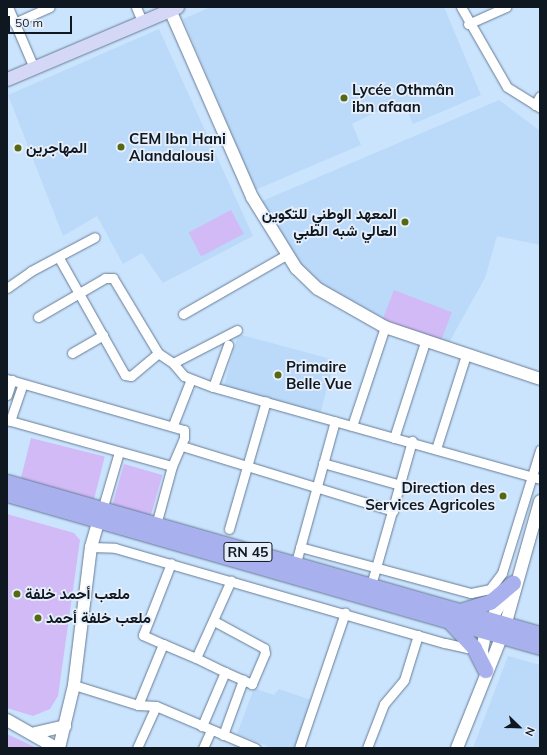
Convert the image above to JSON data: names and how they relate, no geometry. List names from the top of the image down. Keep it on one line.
{"streets":{"main road":["RN 45"]},"places":["Lycée Othmân ibn afaan","CEM Ibn Hani Alandalousi","المهاجرين","المعهد الوطني للتكوين العالي شبه الطبي","Primaire Belle Vue","Direction des Services Agricoles","ملعب أحمد خلفة","ملعب خلفة أحمد"],"scale_bar":"50 m","north":"bottom right"}
